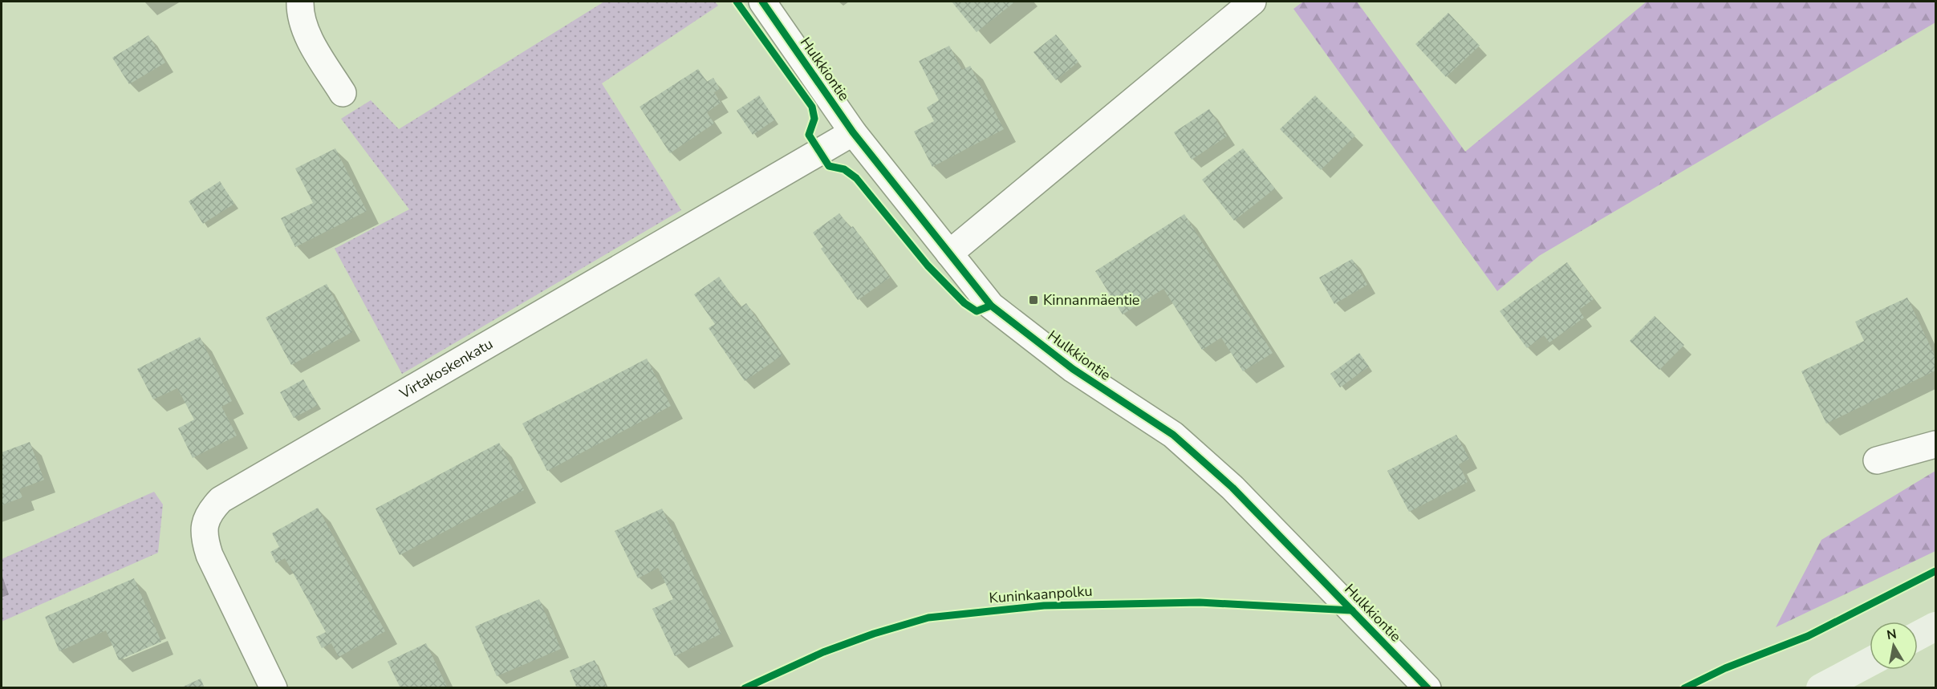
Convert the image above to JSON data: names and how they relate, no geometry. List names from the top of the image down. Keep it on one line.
{"streets":{"street":["Hulkkiontie","Virtakoskenkatu"],"cycle path":["Kuninkaanpolku"]},"crossings":[["Hulkkiontie","Virtakoskenkatu"]],"places":{"transit":["Kinnanmäentie"]},"north":"top"}
